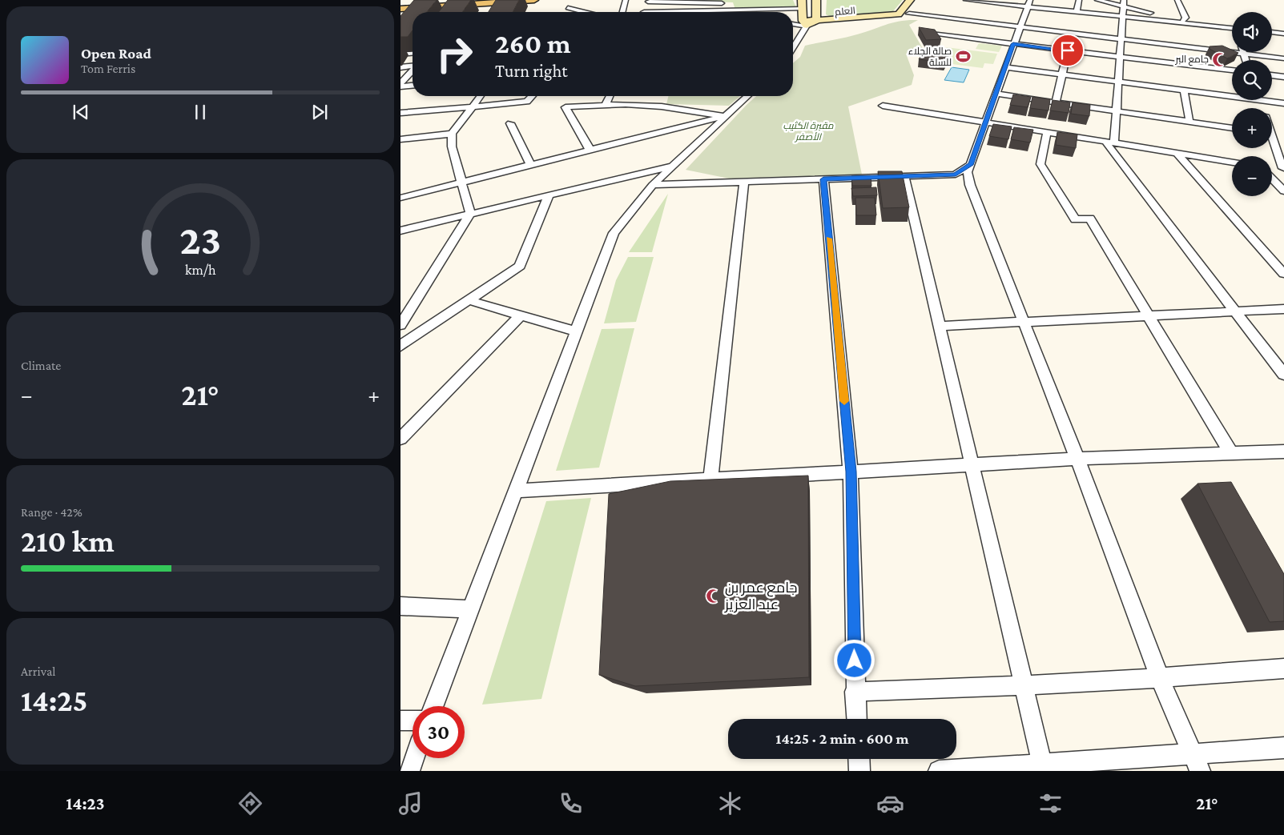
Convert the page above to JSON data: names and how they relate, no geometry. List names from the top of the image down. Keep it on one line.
{"streets":{"main road":["العلم"]},"parks":["مقبرة الكثيب الأصفر"],"places":{"sports":["صالة الجلاء للسلة"],"mosque":["جامع البر","جامع عمر بن عبد العزيز"]},"page":{"map_buttons":["+","−"],"turn":["260 m","Turn right"],"song":["Open Road","Tom Ferris"],"tile":["Climate",["Range · 42%","210 km"],["Arrival","14:25"]],"heat":["−","21°","+"],"limit":"30","trip":"14:25 · 2 min · 600 m","tabs":["14:23","21°"],"gauge":["23","km/h"]}}
